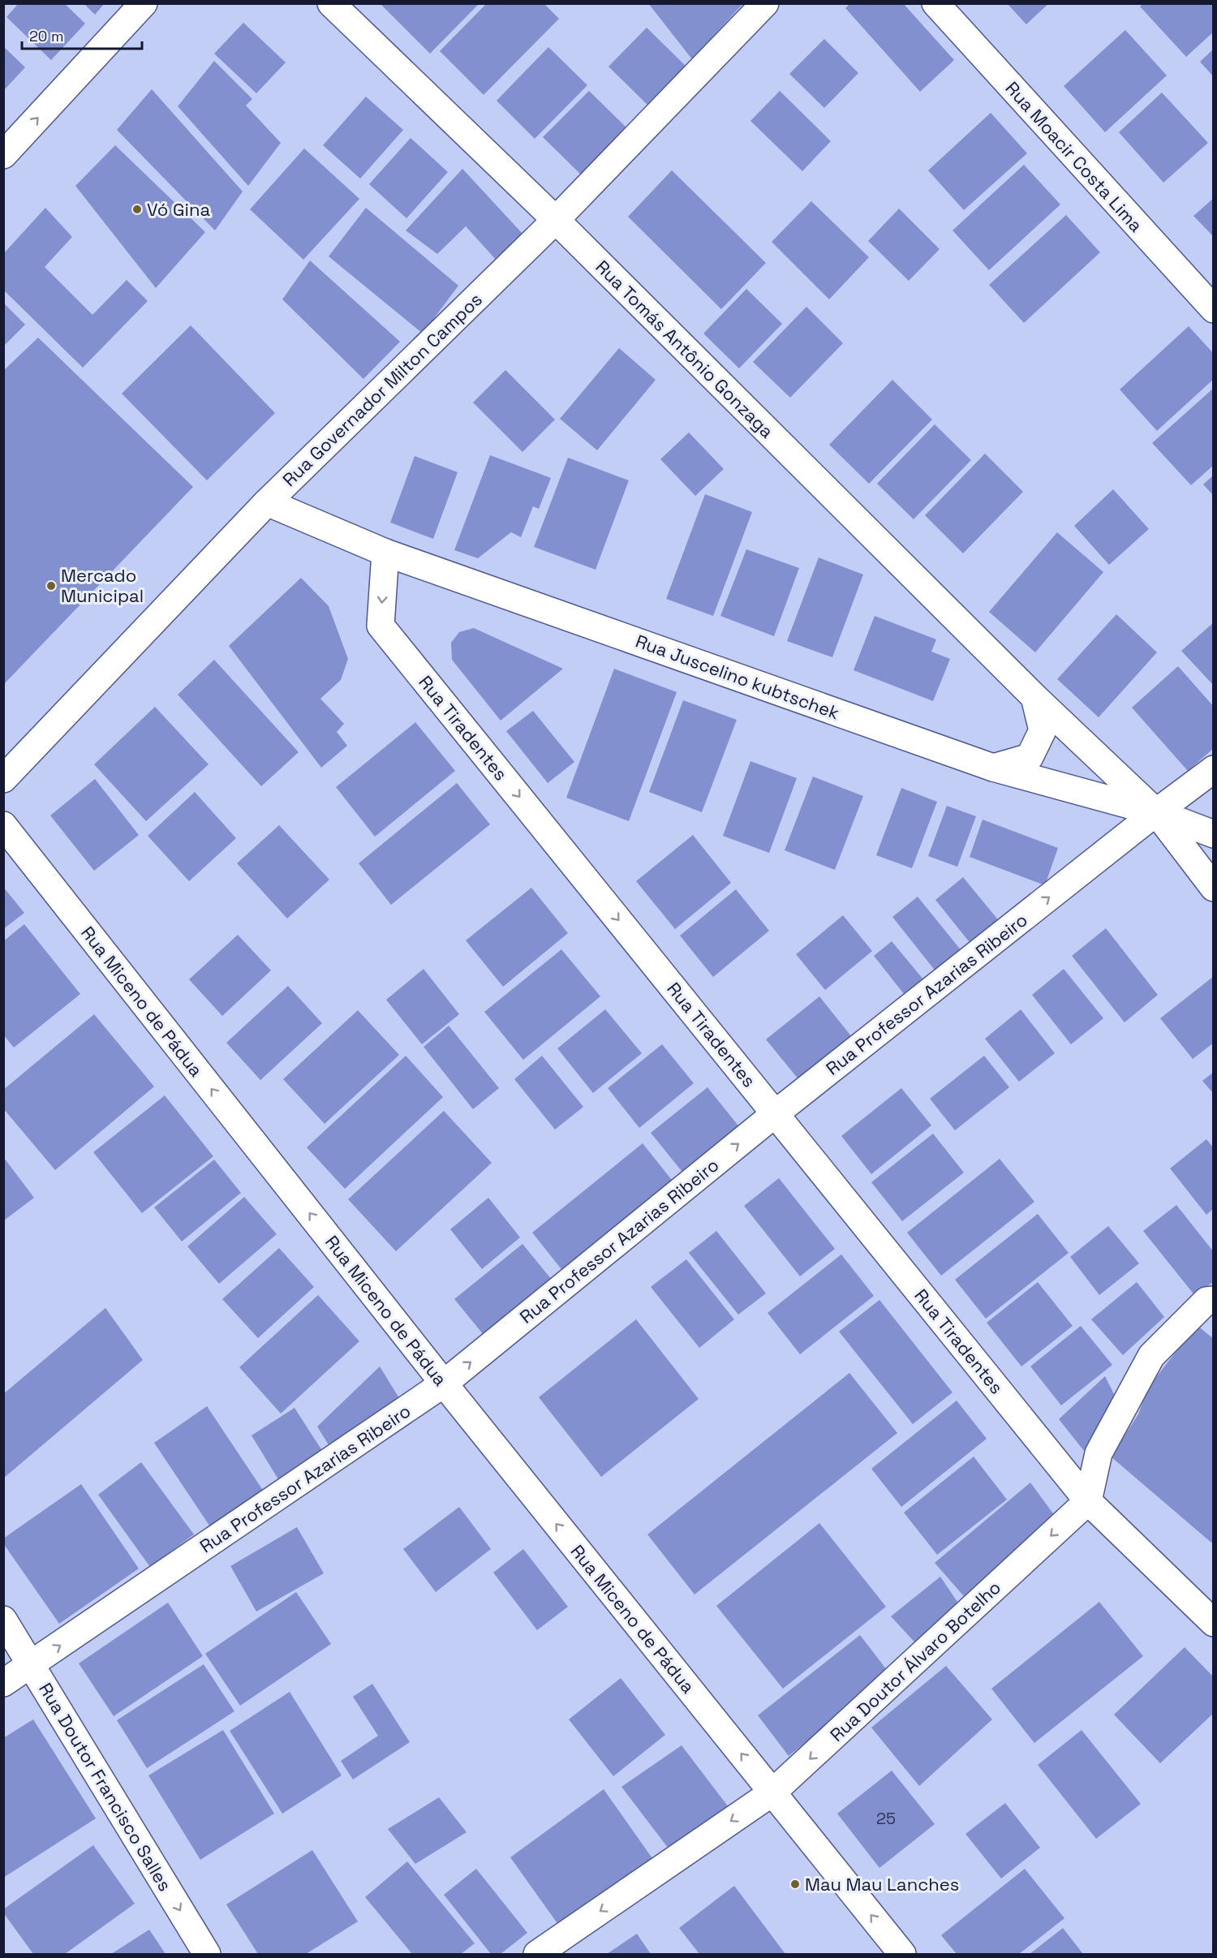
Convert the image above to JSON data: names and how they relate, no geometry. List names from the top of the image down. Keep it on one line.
{"streets":{"main road":["Rua Moacir Costa Lima","Rua Tomás Antônio Gonzaga","Rua Governador Milton Campos","Rua Juscelino kubtschek","Rua Tiradentes","Rua Professor Azarias Ribeiro","Rua Miceno de Pádua","Rua Doutor Álvaro Botelho","Rua Doutor Francisco Salles"]},"crossings":[["Rua Tomás Antônio Gonzaga","Rua Governador Milton Campos"],["Rua Tomás Antônio Gonzaga","Rua Juscelino kubtschek"],["Rua Tomás Antônio Gonzaga","Rua Professor Azarias Ribeiro"],["Rua Governador Milton Campos","Rua Juscelino kubtschek"],["Rua Juscelino kubtschek","Rua Tiradentes"],["Rua Juscelino kubtschek","Rua Professor Azarias Ribeiro"],["Rua Tiradentes","Rua Professor Azarias Ribeiro"],["Rua Tiradentes","Rua Doutor Álvaro Botelho"],["Rua Professor Azarias Ribeiro","Rua Miceno de Pádua"],["Rua Professor Azarias Ribeiro","Rua Doutor Francisco Salles"],["Rua Miceno de Pádua","Rua Doutor Álvaro Botelho"]],"one_way":["Rua Tiradentes","Rua Professor Azarias Ribeiro","Rua Miceno de Pádua","Rua Doutor Álvaro Botelho","Rua Doutor Francisco Salles"],"places":["Vó Gina","Mercado Municipal","Mau Mau Lanches"],"house_numbers":["25"],"scale_bar":"20 m"}
